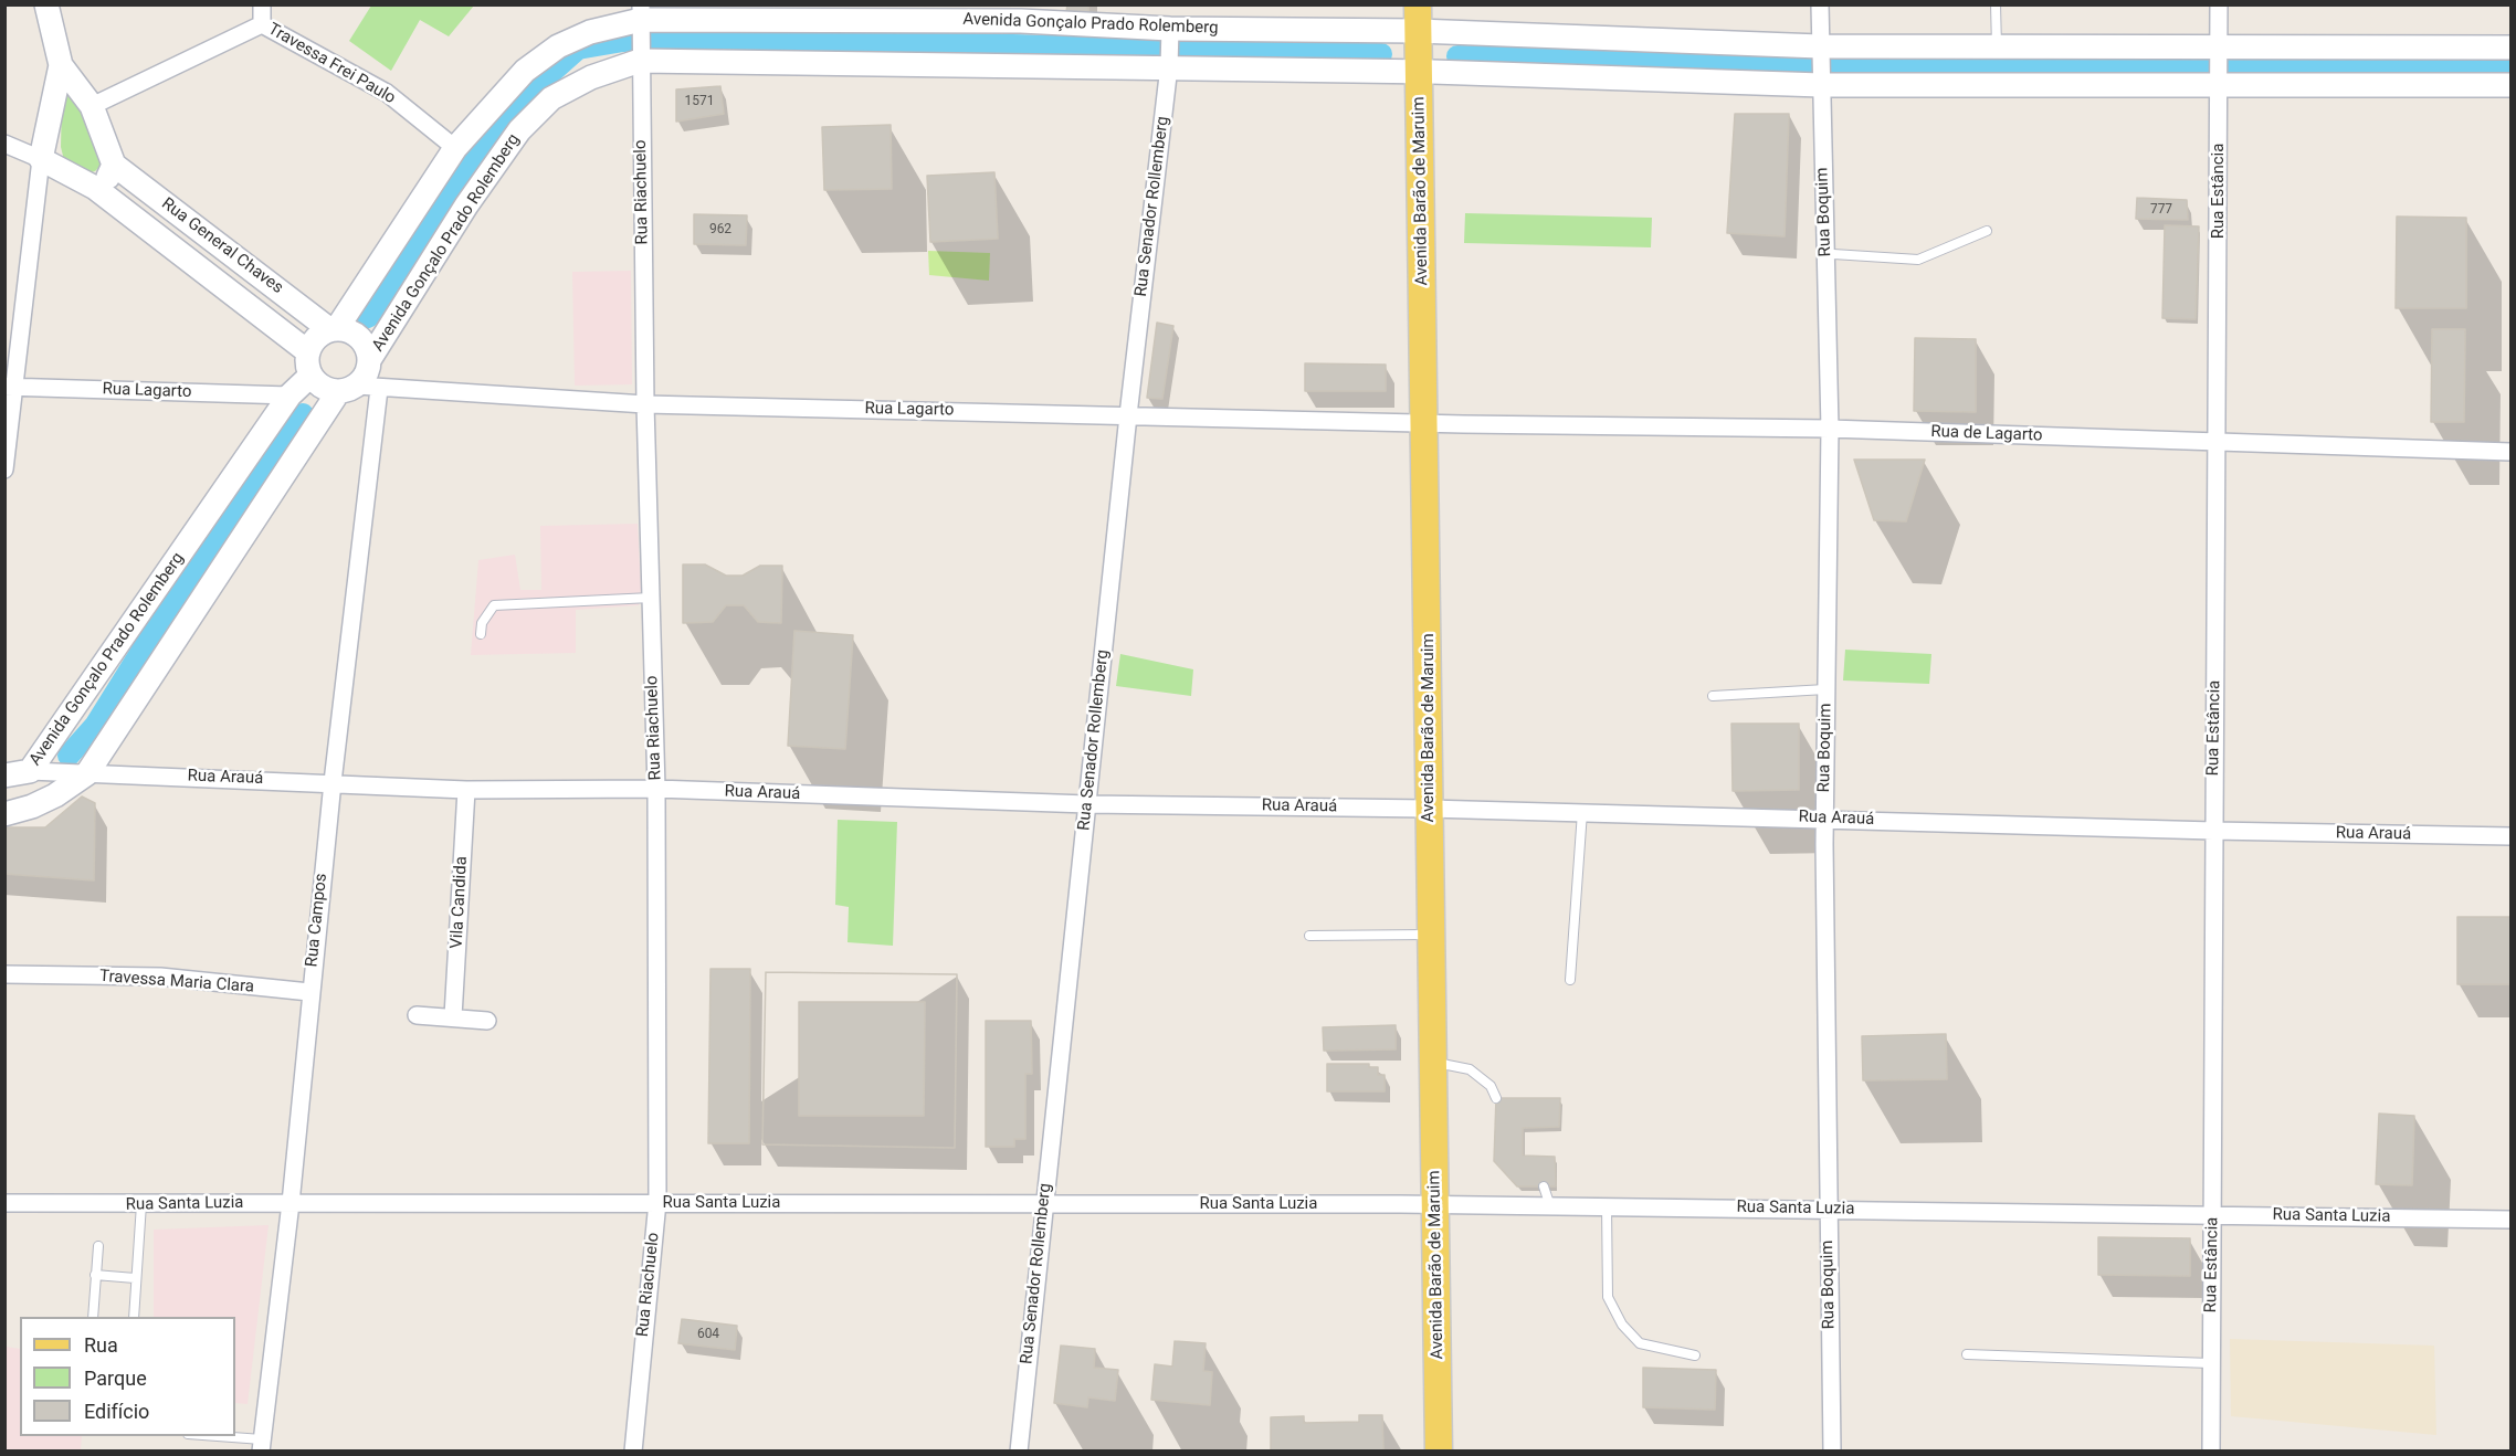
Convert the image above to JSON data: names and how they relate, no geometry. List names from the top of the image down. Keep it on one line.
{"streets":{"main road":["Avenida Barão de Maruim"],"street":["Avenida Gonçalo Prado Rolemberg","Travessa Frei Paulo","Rua Estância","Rua Riachuelo","Rua Senador Rollemberg","Rua Boquim","Rua General Chaves","Rua Lagarto","Rua de Lagarto","Rua Arauá","Vila Candida","Rua Campos","Travessa Maria Clara","Rua Santa Luzia"]},"crossings":[["Avenida Gonçalo Prado Rolemberg","Travessa Frei Paulo"],["Avenida Gonçalo Prado Rolemberg","Avenida Barão de Maruim"],["Avenida Gonçalo Prado Rolemberg","Rua Estância"],["Avenida Gonçalo Prado Rolemberg","Rua Riachuelo"],["Avenida Gonçalo Prado Rolemberg","Rua Senador Rollemberg"],["Avenida Gonçalo Prado Rolemberg","Rua Boquim"],["Avenida Gonçalo Prado Rolemberg","Rua General Chaves"],["Avenida Gonçalo Prado Rolemberg","Rua Lagarto"],["Avenida Gonçalo Prado Rolemberg","Rua Arauá"],["Avenida Gonçalo Prado Rolemberg","Rua Campos"],["Avenida Barão de Maruim","Rua Lagarto"],["Avenida Barão de Maruim","Rua Arauá"],["Avenida Barão de Maruim","Rua Santa Luzia"],["Rua Estância","Rua de Lagarto"],["Rua Estância","Rua Arauá"],["Rua Estância","Rua Santa Luzia"],["Rua Riachuelo","Rua Lagarto"],["Rua Riachuelo","Rua Arauá"],["Rua Riachuelo","Rua Santa Luzia"],["Rua Senador Rollemberg","Rua Lagarto"],["Rua Senador Rollemberg","Rua Arauá"],["Rua Senador Rollemberg","Rua Santa Luzia"],["Rua Boquim","Rua de Lagarto"],["Rua Boquim","Rua Arauá"],["Rua Boquim","Rua Santa Luzia"],["Rua General Chaves","Rua Lagarto"],["Rua General Chaves","Rua Campos"],["Rua Lagarto","Rua de Lagarto"],["Rua Lagarto","Rua Campos"],["Rua Arauá","Vila Candida"],["Rua Arauá","Rua Campos"],["Rua Campos","Travessa Maria Clara"],["Rua Campos","Rua Santa Luzia"]],"house_numbers":["1571","777","962","604"],"legend":["Rua","Parque","Edifício"]}
